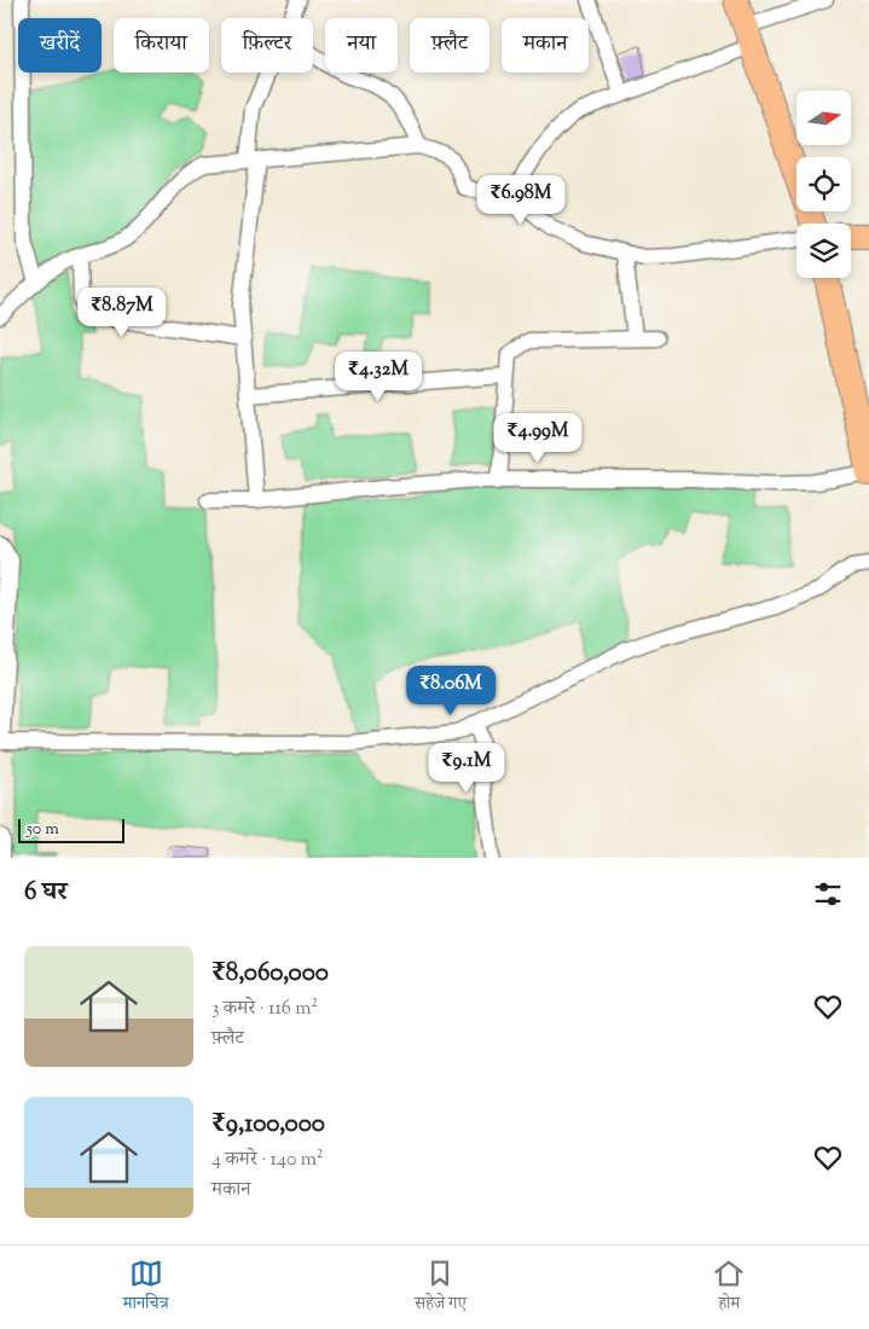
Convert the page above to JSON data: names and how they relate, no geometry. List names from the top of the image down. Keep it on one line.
{"scale_bar":"50 m","north":"right","page":{"chip":["खरीदें","किराया","फ़िल्टर","नया","फ़्लैट","मकान"],"price":["₹6.98M","₹8.87M","₹4.32M","₹4.99M","₹8.06M","₹9.1M"],"scale":"50 m","heading":"6 घर","list":[{"name":"₹8,060,000","note":"3 कमरे · 116 m² · फ़्लैट"},{"name":"₹9,100,000","note":"4 कमरे · 140 m² · मकान"}],"tabs":["मानचित्र","सहेजे गए","होम"]}}
